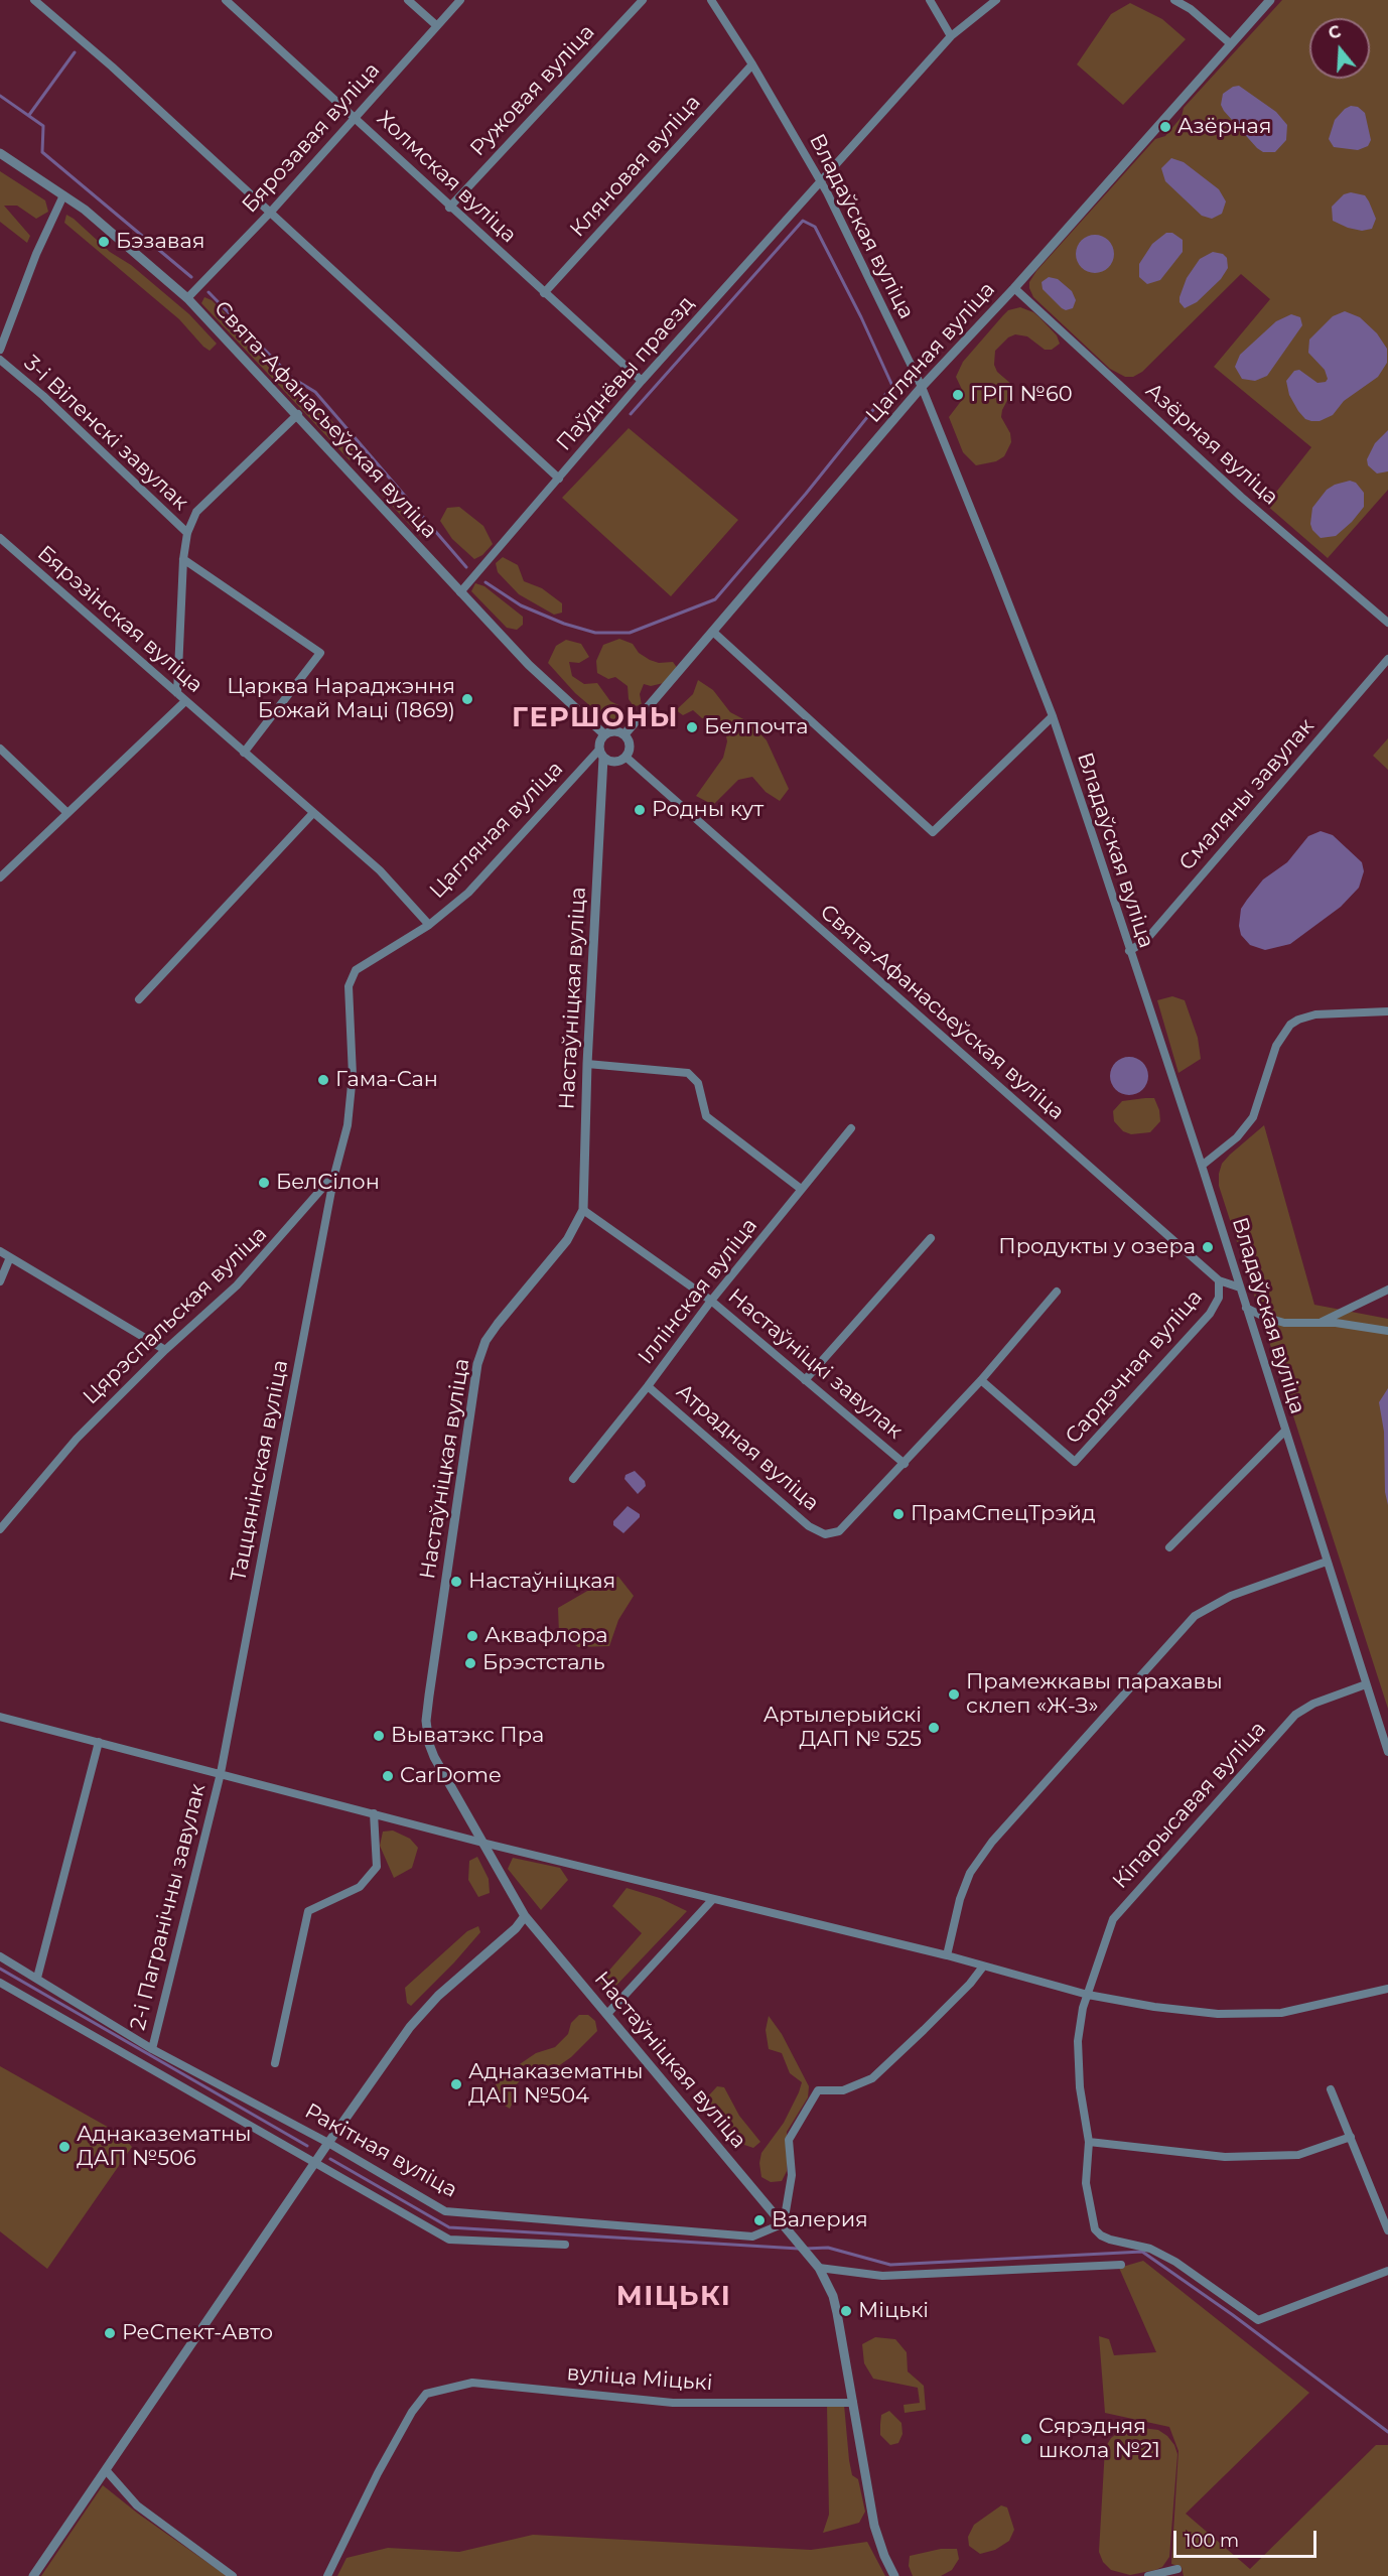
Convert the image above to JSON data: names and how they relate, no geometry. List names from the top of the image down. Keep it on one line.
{"streets":{"street":["Ружовая вуліца","Бярозавая вуліца","Кляновая вуліца","Холмская вуліца","Владаўская вуліца","Цагляная вуліца","Паўднёвы праезд","Свята-Афанасьеўская вуліца","3-і Віленскі завулак","Азёрная вуліца","Бярэзінская вуліца","Смаляны завулак","Настаўніцкая вуліца","Іллінская вуліца","Цярэспальская вуліца","Настаўніцкі завулак","Сардэчная вуліца","Атрадная вуліца","Таццянінская вуліца","Кіпарысавая вуліца","2-і Пагранічны завулак","Ракітная вуліца","вуліца Міцькі"]},"crossings":[["Ружовая вуліца","Холмская вуліца"],["Бярозавая вуліца","Холмская вуліца"],["Бярозавая вуліца","Свята-Афанасьеўская вуліца"],["Кляновая вуліца","Холмская вуліца"],["Кляновая вуліца","Владаўская вуліца"],["Холмская вуліца","Паўднёвы праезд"],["Владаўская вуліца","Цагляная вуліца"],["Владаўская вуліца","Паўднёвы праезд"],["Владаўская вуліца","Свята-Афанасьеўская вуліца"],["Владаўская вуліца","Смаляны завулак"],["Владаўская вуліца","Кіпарысавая вуліца"],["Цагляная вуліца","Свята-Афанасьеўская вуліца"],["Цагляная вуліца","Азёрная вуліца"],["Цагляная вуліца","Бярэзінская вуліца"],["Цагляная вуліца","Настаўніцкая вуліца"],["Цагляная вуліца","Цярэспальская вуліца"],["Паўднёвы праезд","Свята-Афанасьеўская вуліца"],["Свята-Афанасьеўская вуліца","Настаўніцкая вуліца"],["Свята-Афанасьеўская вуліца","Сардэчная вуліца"],["Настаўніцкая вуліца","Настаўніцкі завулак"],["Настаўніцкая вуліца","Ракітная вуліца"],["Іллінская вуліца","Настаўніцкі завулак"],["Іллінская вуліца","Атрадная вуліца"],["Цярэспальская вуліца","Таццянінская вуліца"],["Настаўніцкі завулак","Атрадная вуліца"],["Таццянінская вуліца","2-і Пагранічны завулак"],["2-і Пагранічны завулак","Ракітная вуліца"]],"districts":["ГЕРШОНЫ","МІЦЬКІ"],"places":["Азёрная","Бэзавая","ГРП №60","Царква Нараджэння Божай Маці (1869)","Белпочта","Родны кут","Гама-Сан","БелСілон","Продукты у озера","ПрамСпецТрэйд","Настаўніцкая","Аквафлора","Брэстсталь","Прамежкавы парахавы склеп «Ж-З»","Артылерыйскі ДАП № 525","Выватэкс Пра","CarDome","Аднаказематны ДАП №504","Аднаказематны ДАП №506","Валерия","Міцькі","РеСпект-Авто","Сярэдняя школа №21"],"scale_bar":"100 m","north":"top"}
